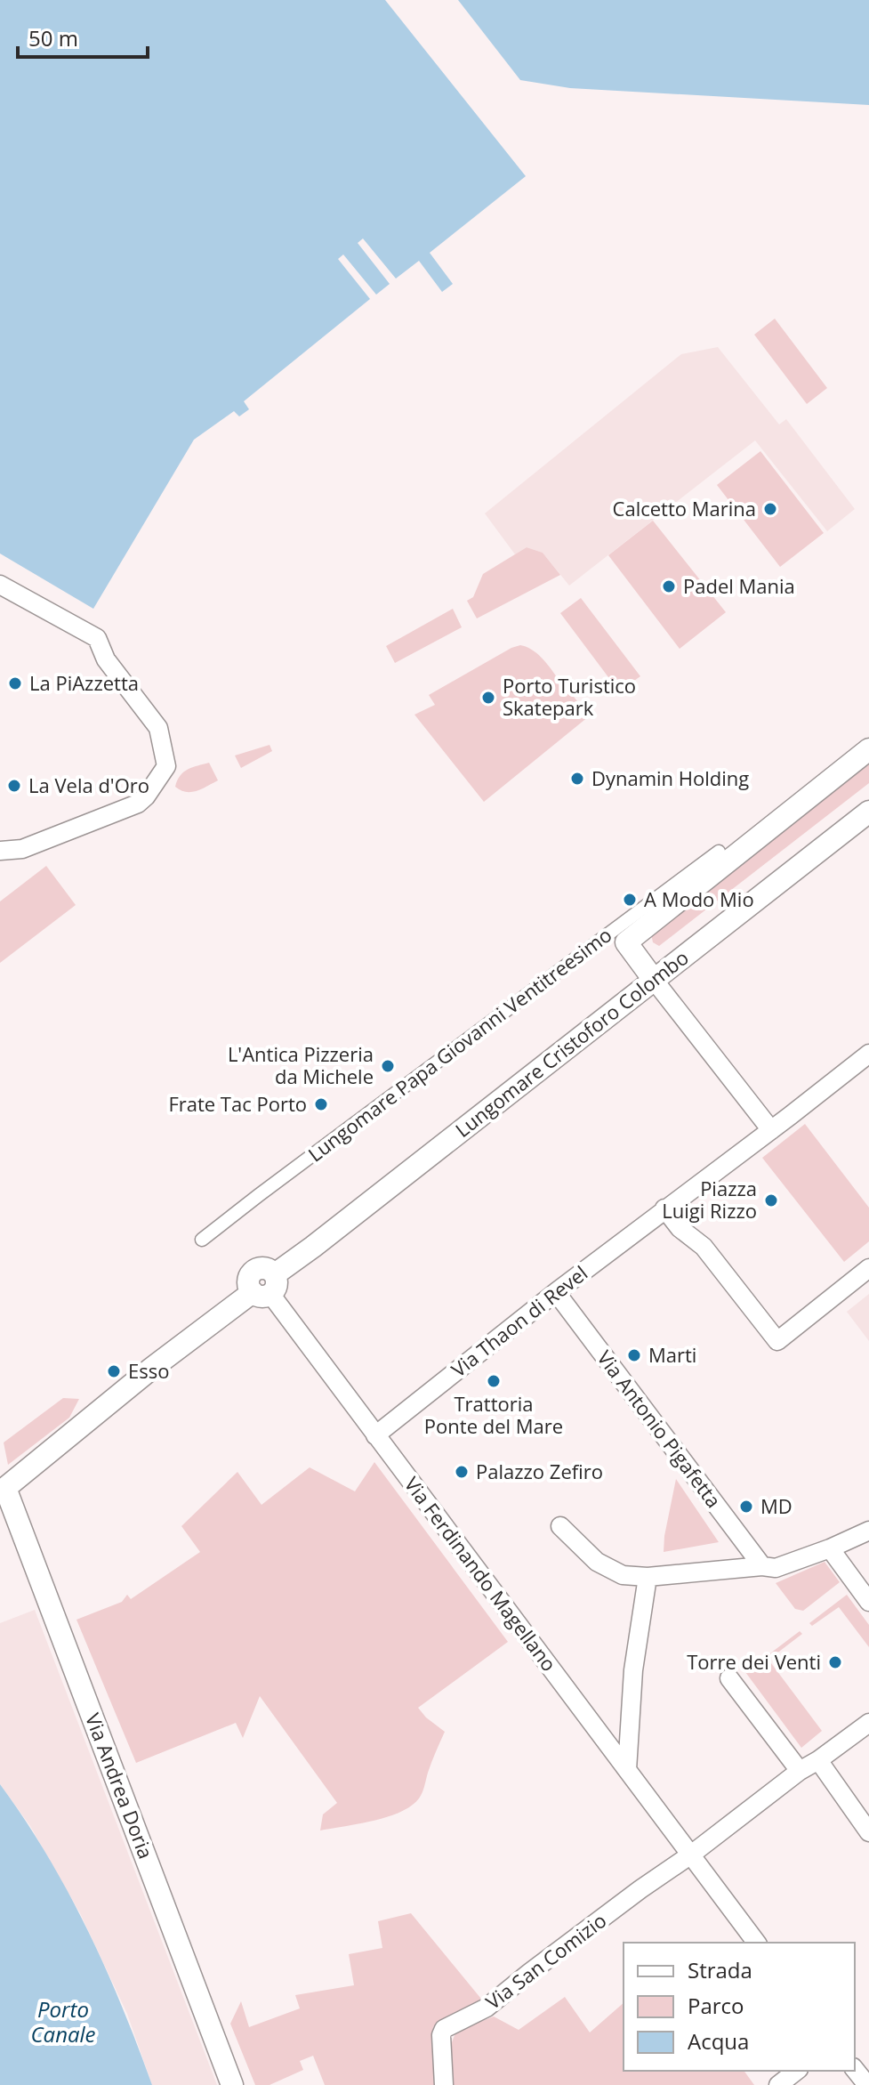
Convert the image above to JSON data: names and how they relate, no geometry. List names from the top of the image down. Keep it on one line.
{"streets":{"street":["Lungomare Cristoforo Colombo","Lungomare Papa Giovanni Ventitreesimo","Via Thaon di Revel","Via Antonio Pigafetta","Via Ferdinando Magellano","Via Andrea Doria","Via San Comizio"]},"crossings":[["Lungomare Cristoforo Colombo","Lungomare Papa Giovanni Ventitreesimo"],["Lungomare Cristoforo Colombo","Via Ferdinando Magellano"],["Lungomare Cristoforo Colombo","Via Andrea Doria"],["Via Thaon di Revel","Via Antonio Pigafetta"],["Via Thaon di Revel","Via Ferdinando Magellano"],["Via Ferdinando Magellano","Via San Comizio"]],"water":["Porto Canale"],"places":["Calcetto Marina","Padel Mania","La PiAzzetta","Porto Turistico Skatepark","Dynamin Holding","La Vela d'Oro","A Modo Mio","L'Antica Pizzeria da Michele","Frate Tac Porto","Piazza Luigi Rizzo","Marti","Esso","Trattoria Ponte del Mare","Palazzo Zefiro","MD","Torre dei Venti"],"legend":["Strada","Parco","Acqua"],"scale_bar":"50 m"}
